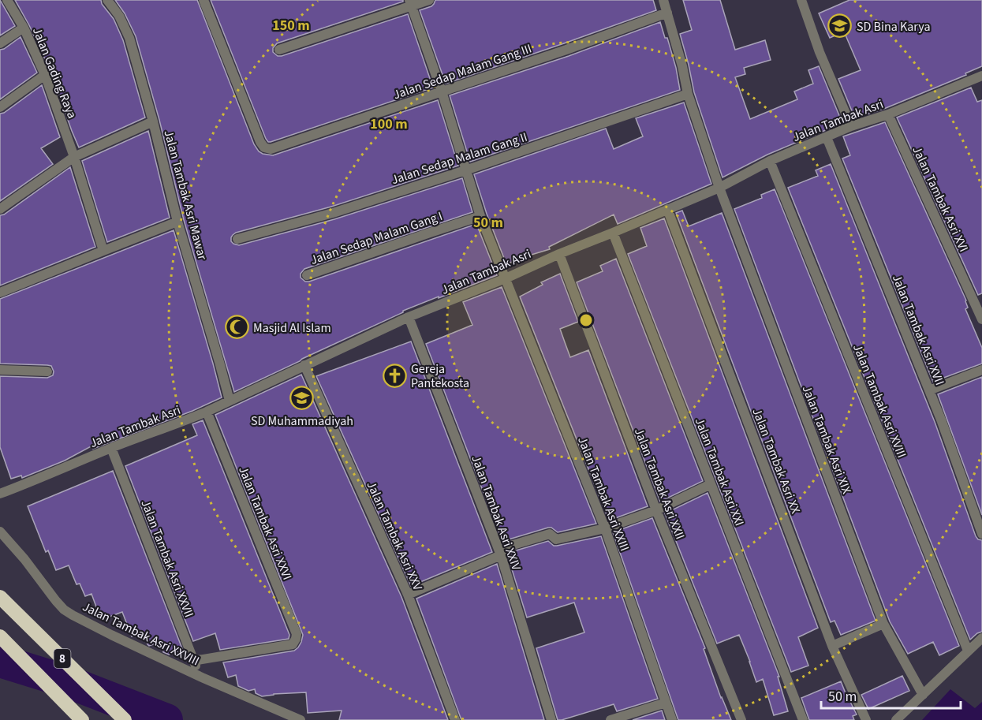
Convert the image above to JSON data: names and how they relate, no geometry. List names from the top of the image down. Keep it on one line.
{"streets":{"highway":["8"],"street":["Jalan Sedap Malam Gang III","Jalan Gading Raya","Jalan Tambak Asri","Jalan Sedap Malam Gang II","Jalan Tambak Asri Mawar","Jalan Tambak Asri XVI","Jalan Sedap Malam Gang I","Jalan Tambak Asri XVII","Jalan Tambak Asri XVIII","Jalan Tambak Asri XIX","Jalan Tambak Asri XX","Jalan Tambak Asri XXI","Jalan Tambak Asri XXII","Jalan Tambak Asri XXIII","Jalan Tambak Asri XXIV","Jalan Tambak Asri XXVI","Jalan Tambak Asri XXV","Jalan Tambak Asri XXVII","Jalan Tambak Asri XXVIII"]},"crossings":[["Jalan Sedap Malam Gang III","Jalan Tambak Asri XIX"],["Jalan Sedap Malam Gang III","Jalan Tambak Asri XXIII"],["Jalan Tambak Asri","Jalan Tambak Asri Mawar"],["Jalan Tambak Asri","Jalan Tambak Asri XVI"],["Jalan Tambak Asri","Jalan Tambak Asri XVII"],["Jalan Tambak Asri","Jalan Tambak Asri XVIII"],["Jalan Tambak Asri","Jalan Tambak Asri XIX"],["Jalan Tambak Asri","Jalan Tambak Asri XX"],["Jalan Tambak Asri","Jalan Tambak Asri XXI"],["Jalan Tambak Asri","Jalan Tambak Asri XXII"],["Jalan Tambak Asri","Jalan Tambak Asri XXIII"],["Jalan Tambak Asri","Jalan Tambak Asri XXIV"],["Jalan Tambak Asri","Jalan Tambak Asri XXVI"],["Jalan Tambak Asri","Jalan Tambak Asri XXV"],["Jalan Tambak Asri","Jalan Tambak Asri XXVII"],["Jalan Sedap Malam Gang II","Jalan Tambak Asri XIX"],["Jalan Sedap Malam Gang II","Jalan Tambak Asri XXIII"],["Jalan Sedap Malam Gang I","Jalan Tambak Asri XXIII"],["Jalan Tambak Asri XXVI","Jalan Tambak Asri XXVII"],["Jalan Tambak Asri XXVII","Jalan Tambak Asri XXVIII"]],"places":{"school or university":["SD Bina Karya","SD Muhammadiyah"],"mosque":["Masjid Al Islam"],"church":["Gereja Pantekosta"]},"scale_bar":"50 m","rings":["150 m","100 m","50 m"]}
